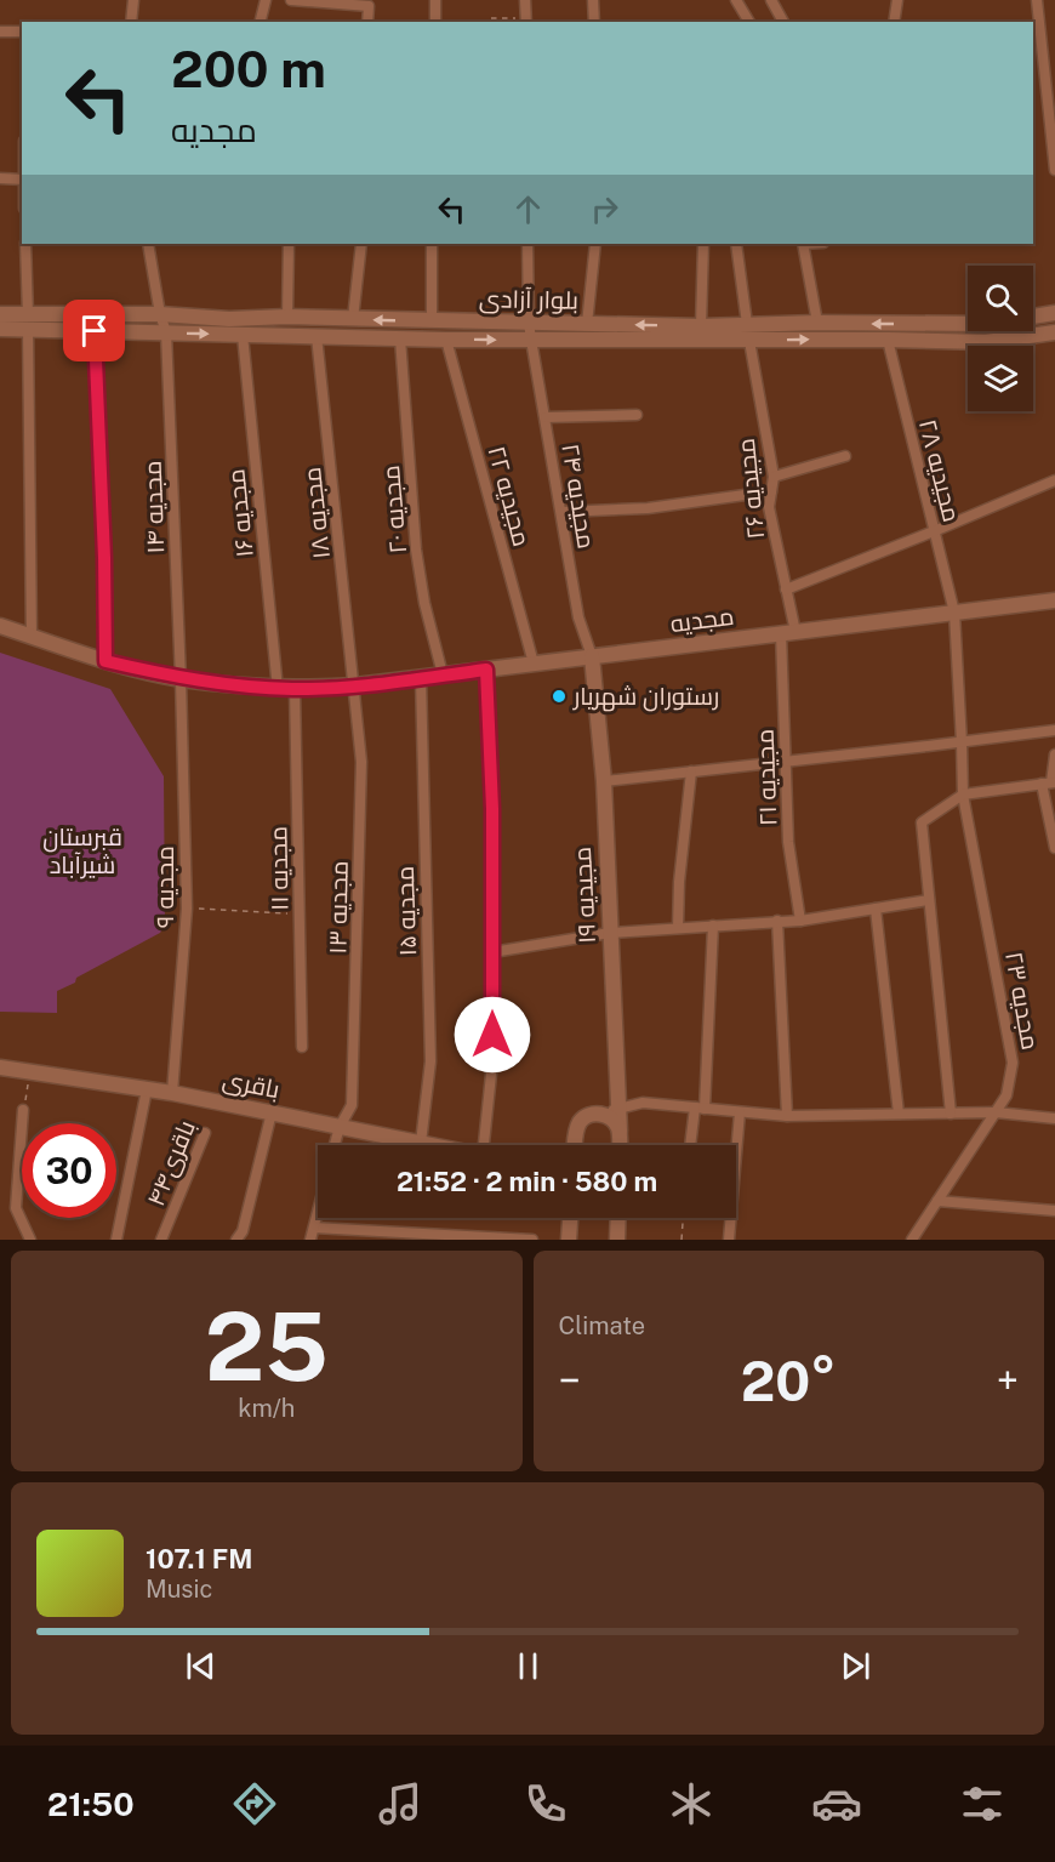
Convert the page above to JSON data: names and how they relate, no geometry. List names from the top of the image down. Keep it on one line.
{"streets":{"street":["بلوار آزادی","مجیدیه ۲۸","مجیدیه ۲۶","مجیدیه ۲۲","مجیدیه ۲۴","مجدیه ۱۴","مجدیه ۲۰","مجدیه ۱۶","مجدیه ۱۸","مجدیه","مجیدیه ۲۱","مجدیه ۱۱","مجدیه ۹","مجیدیه ۱۹","مجدیه ۱۳","مجدیه ۱۵","مجدیه ۲۳","باقری","باقری۴۴"]},"crossings":[["بلوار آزادی","مجیدیه ۲۸"],["بلوار آزادی","مجیدیه ۲۶"],["بلوار آزادی","مجیدیه ۲۲"],["بلوار آزادی","مجیدیه ۲۴"],["بلوار آزادی","مجدیه ۱۴"],["بلوار آزادی","مجدیه ۲۰"],["بلوار آزادی","مجدیه ۱۶"],["بلوار آزادی","مجدیه ۱۸"],["مجیدیه ۲۸","مجدیه"],["مجیدیه ۲۸","مجدیه ۲۳"],["مجیدیه ۲۶","مجدیه"],["مجیدیه ۲۶","مجیدیه ۲۱"],["مجیدیه ۲۲","مجدیه"],["مجیدیه ۲۴","مجدیه"],["مجیدیه ۲۴","مجیدیه ۱۹"],["مجدیه ۱۴","مجدیه"],["مجدیه ۱۴","مجدیه ۹"],["مجدیه ۲۰","مجدیه"],["مجدیه ۱۶","مجدیه"],["مجدیه ۱۸","مجدیه"],["مجدیه ۱۸","مجدیه ۱۳"],["مجدیه","مجیدیه ۲۱"],["مجدیه","مجدیه ۱۱"],["مجدیه","مجدیه ۹"],["مجدیه","مجیدیه ۱۹"],["مجدیه","مجدیه ۱۳"],["مجدیه","مجدیه ۱۵"],["مجدیه ۹","باقری"],["مجدیه ۱۳","باقری"],["مجدیه ۱۵","باقری"]],"parks":["قبرستان شیرآباد"],"places":["رستوران شهریار"],"page":{"turn":["200 m","مجدیه"],"limit":"30","trip":"21:52 · 2 min · 580 m","tile":[["25","km/h"],"Climate"],"heat":["−","20°","+"],"song":["107.1 FM","Music"],"tabs":"21:50"}}
